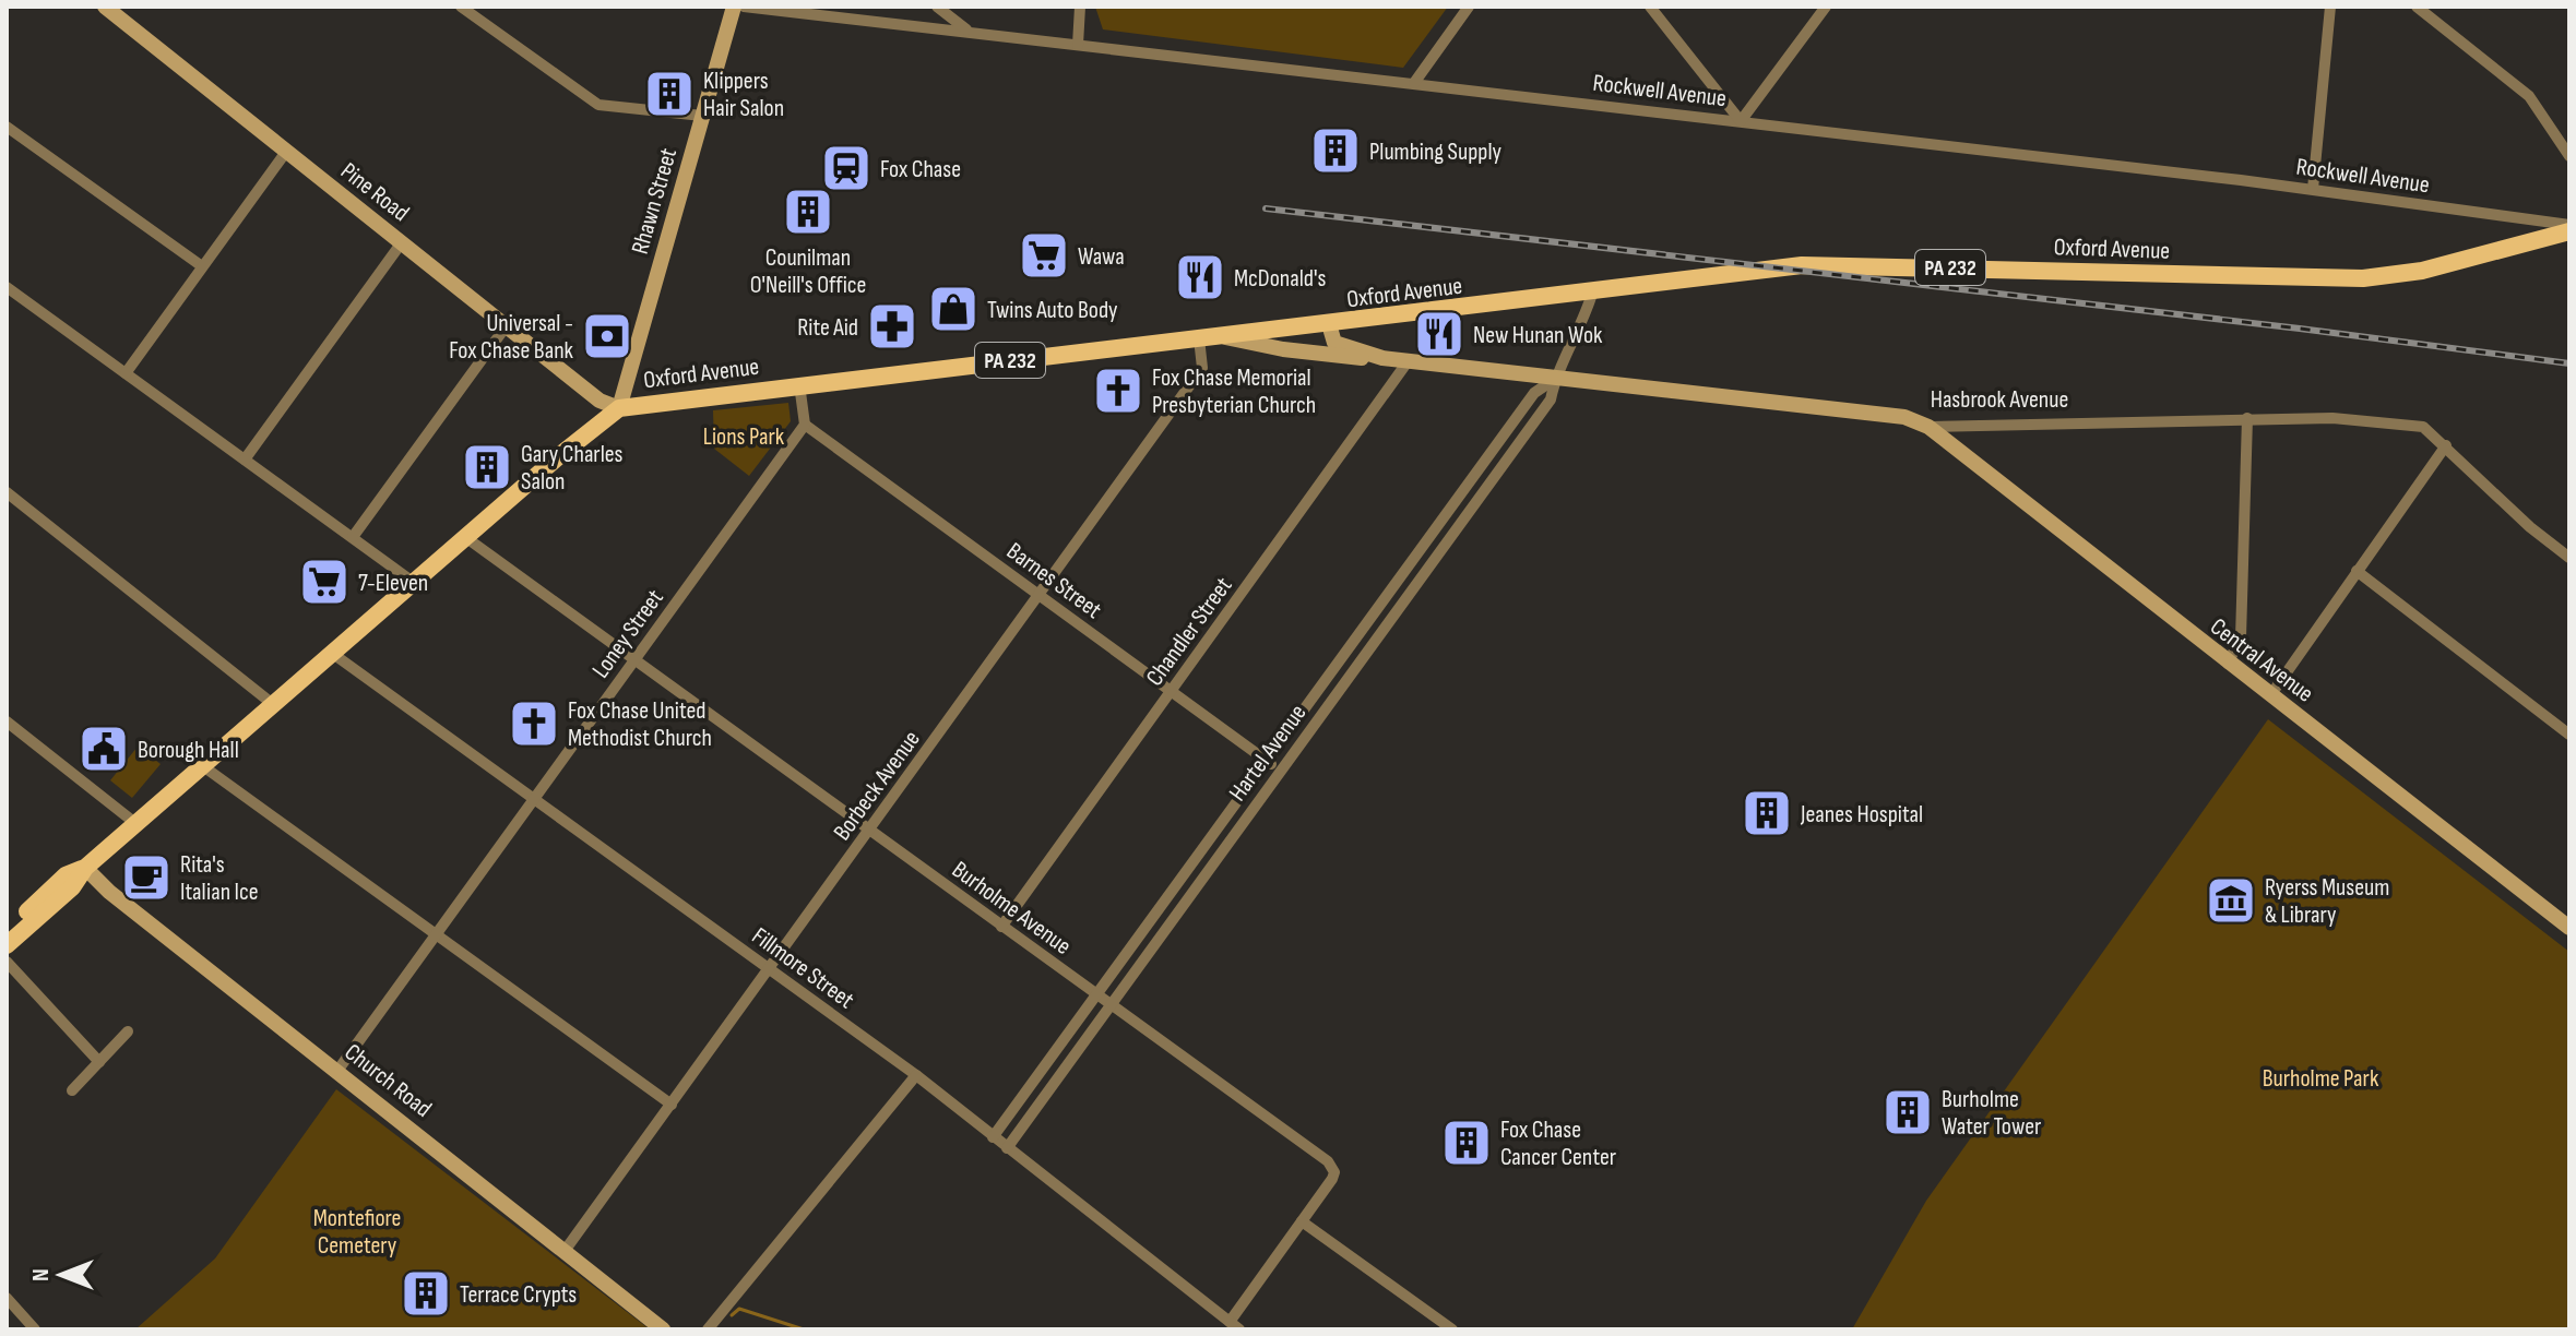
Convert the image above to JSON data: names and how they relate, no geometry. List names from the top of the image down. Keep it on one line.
{"streets":{"main road":["Pine Road","Rhawn Street","Oxford Avenue","PA 232","Hasbrook Avenue","Central Avenue","Church Road"],"street":["Rockwell Avenue","Barnes Street","Chandler Street","Loney Street","Hartel Avenue","Borbeck Avenue","Burholme Avenue","Fillmore Street"]},"crossings":[["Rockwell Avenue","Oxford Avenue"],["Pine Road","Rhawn Street"],["Pine Road","Oxford Avenue"],["Rhawn Street","Oxford Avenue"],["Oxford Avenue","Hasbrook Avenue"],["Oxford Avenue","Hartel Avenue"],["Oxford Avenue","Borbeck Avenue"],["Oxford Avenue","Burholme Avenue"],["Oxford Avenue","Fillmore Street"],["Oxford Avenue","Church Road"],["Hasbrook Avenue","Chandler Street"],["Hasbrook Avenue","Central Avenue"],["Hasbrook Avenue","Hartel Avenue"],["Barnes Street","Chandler Street"],["Barnes Street","Loney Street"],["Barnes Street","Hartel Avenue"],["Barnes Street","Borbeck Avenue"],["Chandler Street","Burholme Avenue"],["Loney Street","Burholme Avenue"],["Loney Street","Fillmore Street"],["Loney Street","Church Road"],["Hartel Avenue","Burholme Avenue"],["Hartel Avenue","Fillmore Street"],["Borbeck Avenue","Burholme Avenue"],["Borbeck Avenue","Fillmore Street"],["Borbeck Avenue","Church Road"],["Burholme Avenue","Fillmore Street"]],"parks":["Lions Park","Burholme Park","Montefiore Cemetery"],"places":{"building":["Klippers Hair Salon","Plumbing Supply","Counilman O'Neill's Office","Gary Charles Salon","Jeanes Hospital","Burholme Water Tower","Fox Chase Cancer Center","Terrace Crypts"],"station":["Fox Chase"],"supermarket":["Wawa","7-Eleven"],"restaurant":["McDonald's","New Hunan Wok"],"shop":["Twins Auto Body"],"pharmacy":["Rite Aid"],"bank":["Universal - Fox Chase Bank"],"church":["Fox Chase Memorial Presbyterian Church","Fox Chase United Methodist Church"],"public building":["Borough Hall"],"cafe":["Rita's Italian Ice"],"museum":["Ryerss Museum & Library"]},"north":"left"}
